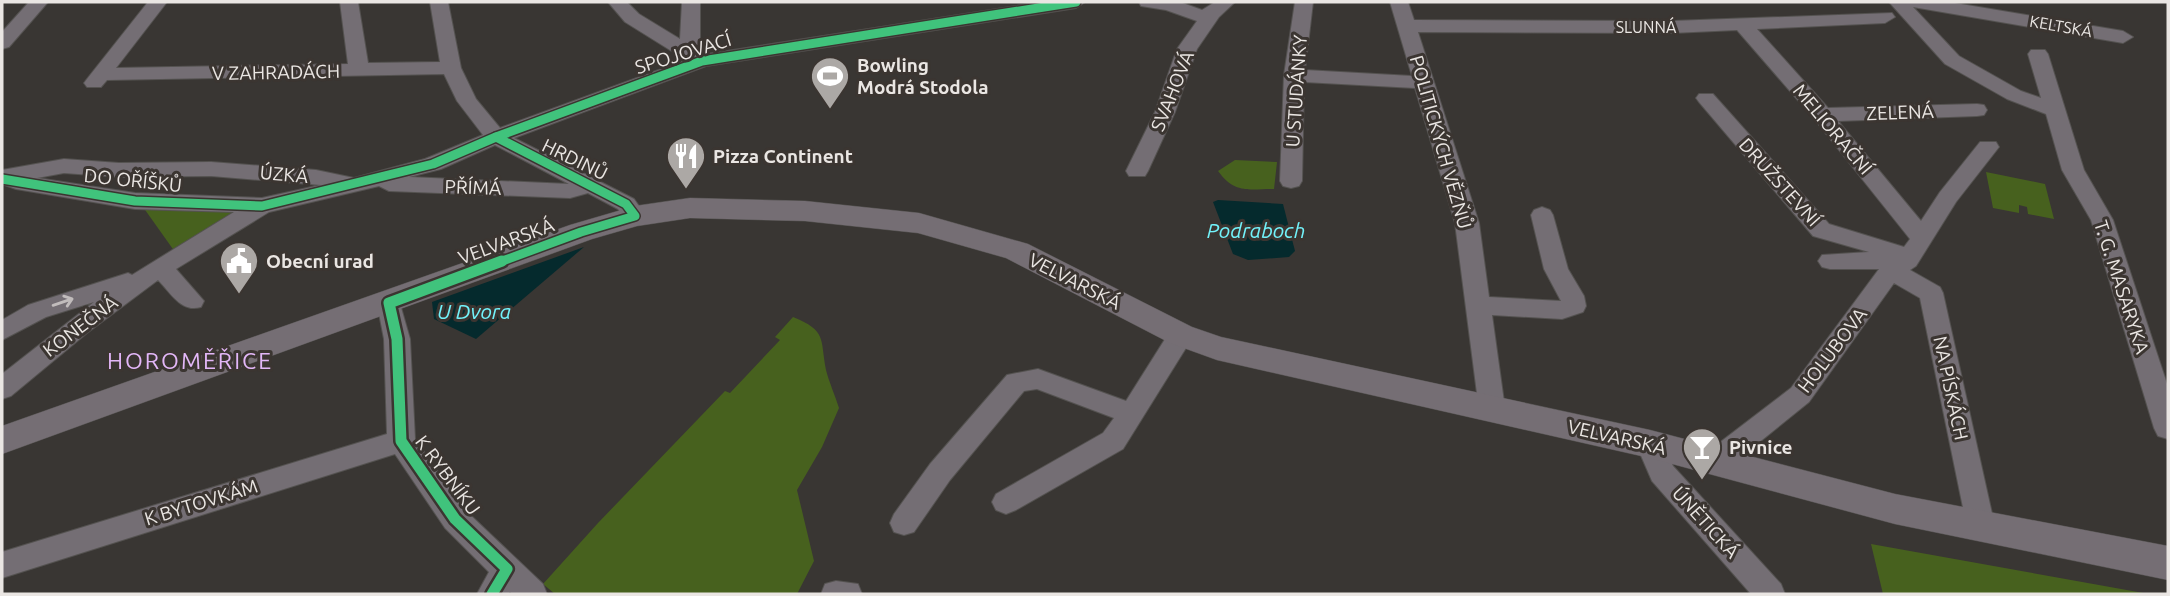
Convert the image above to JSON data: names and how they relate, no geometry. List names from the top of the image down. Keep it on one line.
{"streets":{"main road":["VELVARSKÁ"],"street":["KELTSKÁ","SLUNNÁ","SPOJOVACÍ","V ZAHRADÁCH","SVAHOVÁ","U STUDÁNKY","ZELENÁ","MELIORAČNÍ","POLITICKÝCH VĚZŇŮ","HRDINŮ","ÚZKÁ","DO OŘÍŠKŮ","DRUŽSTEVNÍ","PŘÍMÁ","T. G. MASARYKA","KONEČNÁ","HOLUBOVA","NA PÍSKÁCH","K RYBNÍKU","K BYTOVKÁM","ÚNĚTICKÁ"]},"crossings":[["SLUNNÁ","MELIORAČNÍ"],["SLUNNÁ","POLITICKÝCH VĚZŇŮ"],["SPOJOVACÍ","HRDINŮ"],["SPOJOVACÍ","ÚZKÁ"],["SPOJOVACÍ","PŘÍMÁ"],["V ZAHRADÁCH","HRDINŮ"],["ZELENÁ","MELIORAČNÍ"],["MELIORAČNÍ","HOLUBOVA"],["POLITICKÝCH VĚZŇŮ","VELVARSKÁ"],["HRDINŮ","PŘÍMÁ"],["HRDINŮ","VELVARSKÁ"],["ÚZKÁ","DO OŘÍŠKŮ"],["ÚZKÁ","PŘÍMÁ"],["DRUŽSTEVNÍ","HOLUBOVA"],["DRUŽSTEVNÍ","NA PÍSKÁCH"],["VELVARSKÁ","HOLUBOVA"],["VELVARSKÁ","NA PÍSKÁCH"],["VELVARSKÁ","K RYBNÍKU"],["VELVARSKÁ","ÚNĚTICKÁ"],["HOLUBOVA","NA PÍSKÁCH"],["K RYBNÍKU","K BYTOVKÁM"]],"districts":["HOROMĚŘICE"],"water":["Podraboch","U Dvora"],"places":{"sports":["Bowling Modrá Stodola"],"restaurant":["Pizza Continent"],"public building":["Obecní urad"],"bar":["Pivnice"]}}
